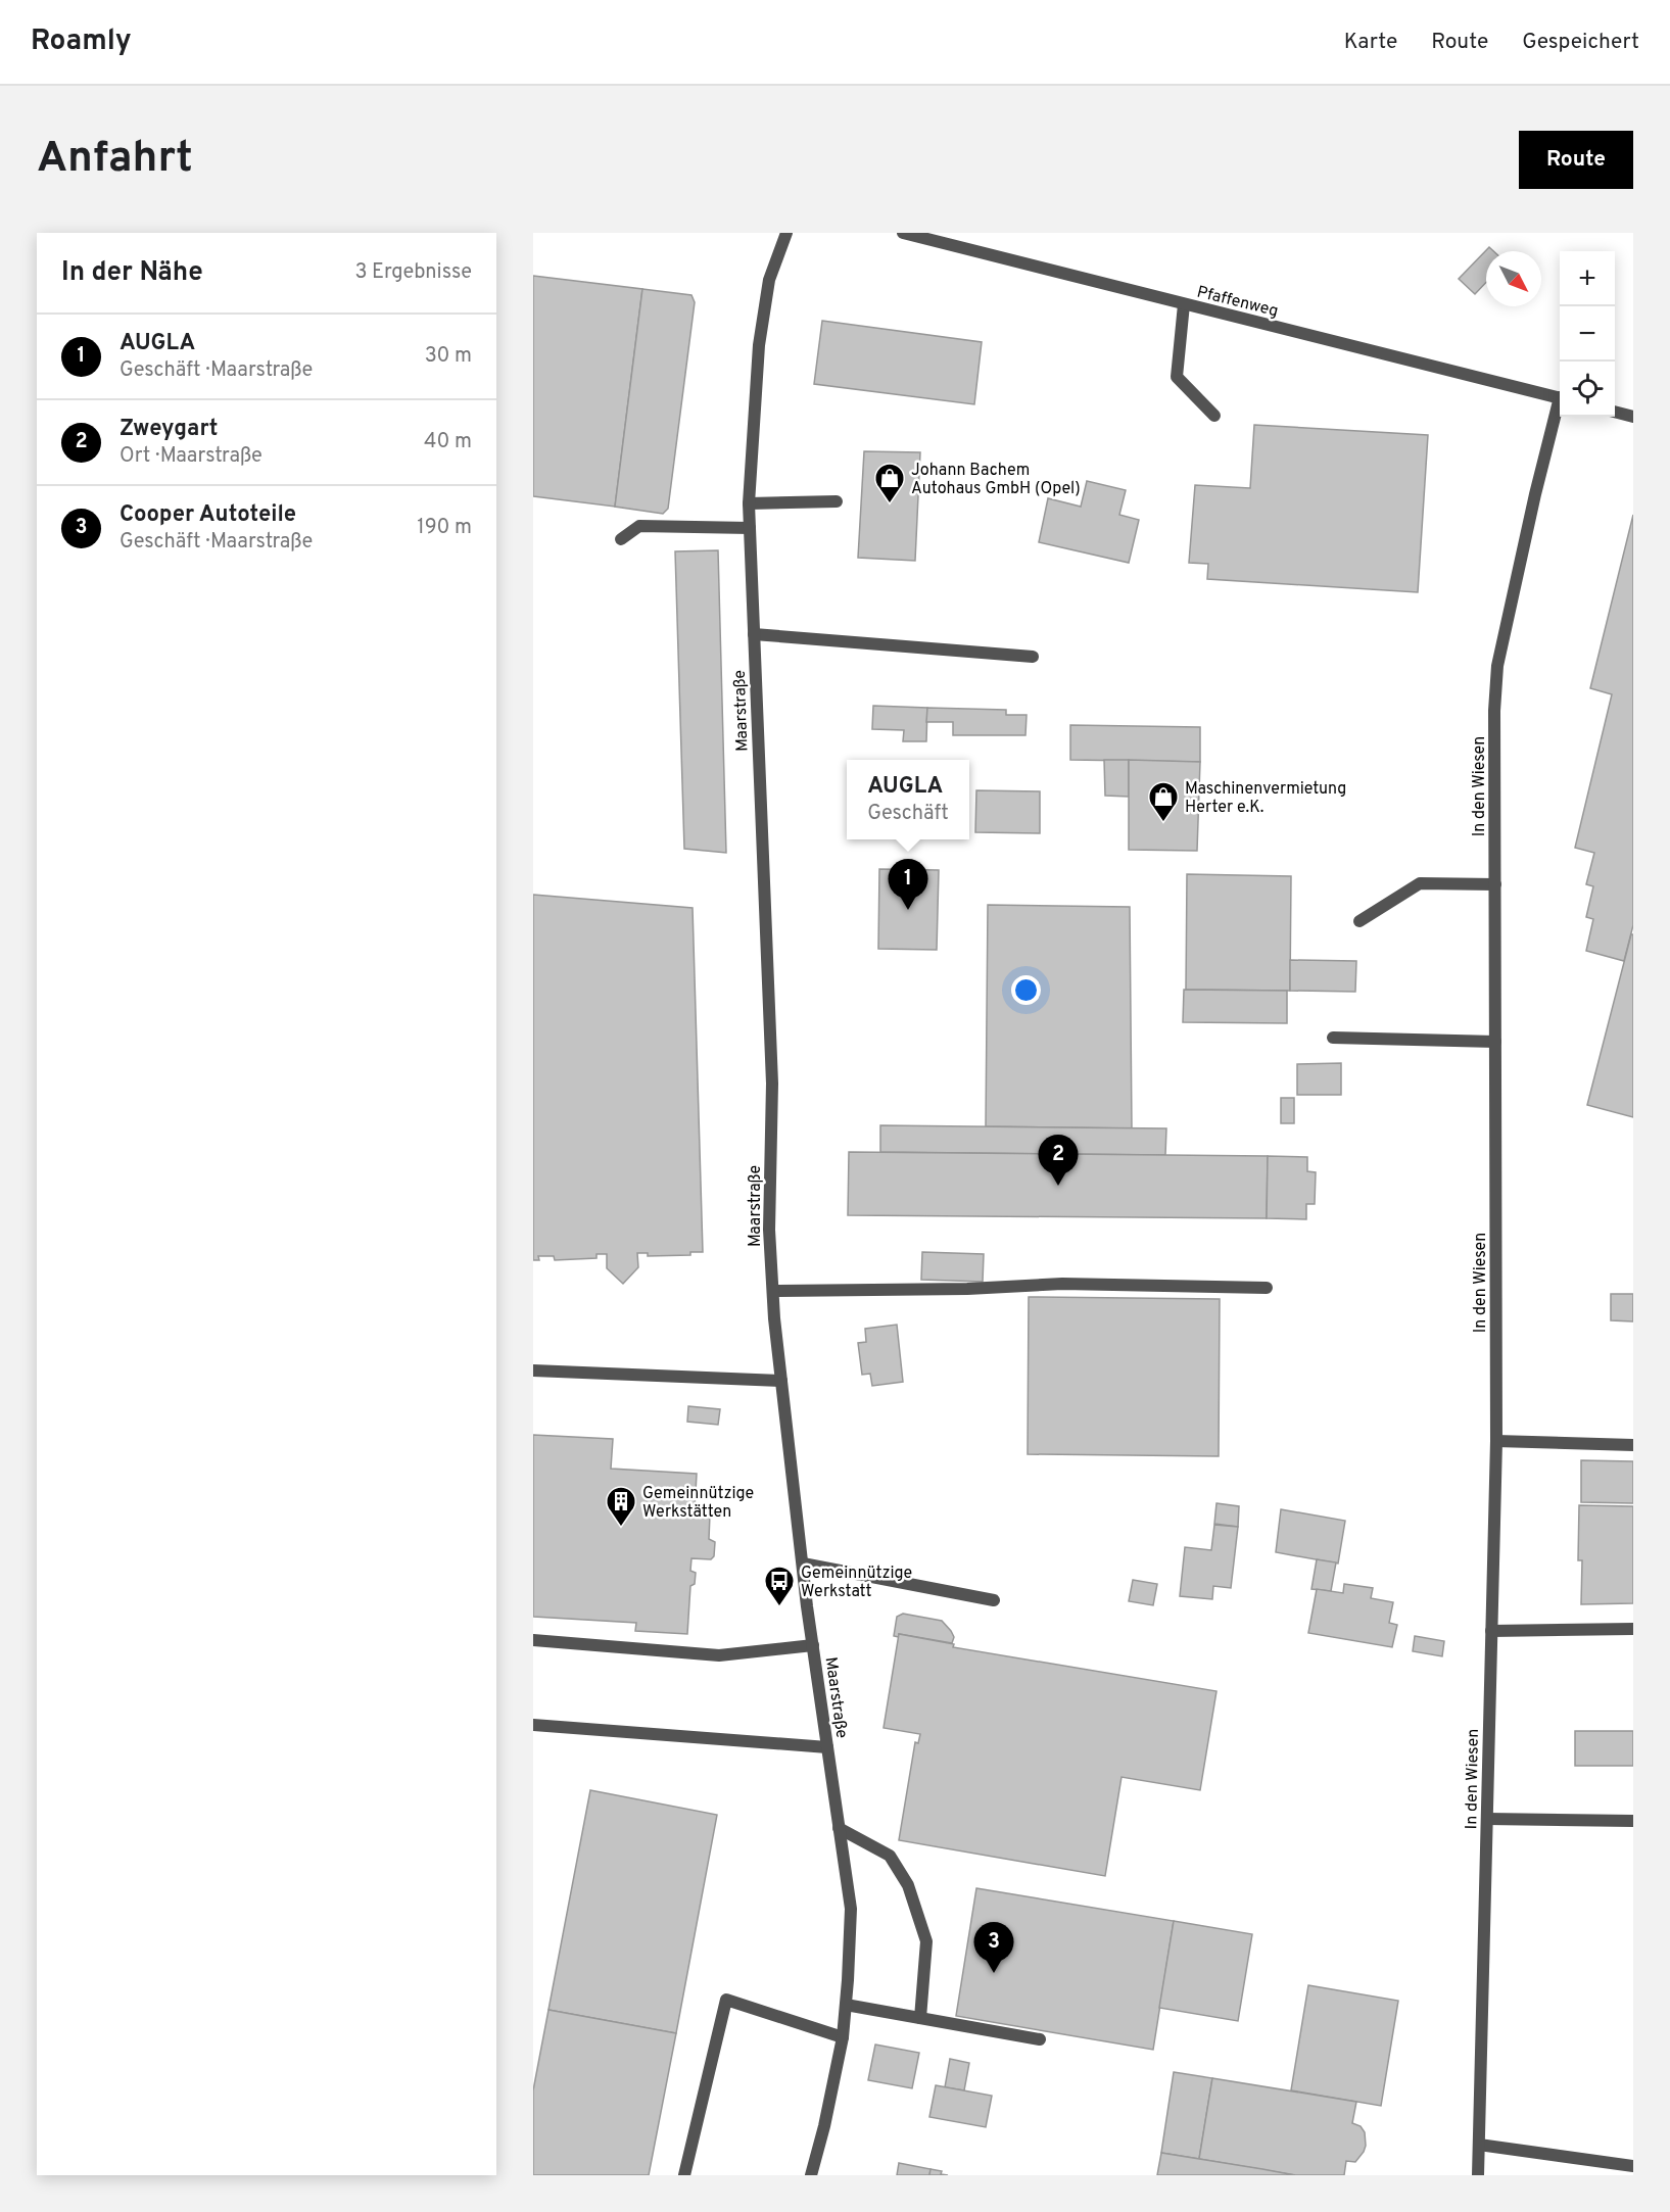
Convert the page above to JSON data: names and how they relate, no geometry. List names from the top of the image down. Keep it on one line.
{"streets":{"street":["Pfaffenweg","Maarstraße","In den Wiesen"]},"places":{"shop":["Johann Bachem Autohaus GmbH (Opel)","Maschinenvermietung Herter e.K."],"building":["Gemeinnützige Werkstätten"],"bus stop":["Gemeinnützige Werkstatt"]},"north":"bottom right","page":{"header":"Roamly","nav":["Karte","Route","Gespeichert"],"buttons":"Route","title":"Anfahrt","heading":["In der Nähe","3 Ergebnisse"],"map_buttons":["+","−"],"list":[{"mark":"1","name":"AUGLA","note":"Geschäft · Maarstraße","value":"30 m"},{"mark":"2","name":"Zweygart","note":"Ort · Maarstraße","value":"40 m"},{"mark":"3","name":"Cooper Autoteile","note":"Geschäft · Maarstraße","value":"190 m"}],"popup":["AUGLA","Geschäft"],"pins":["1","2","3"]}}
